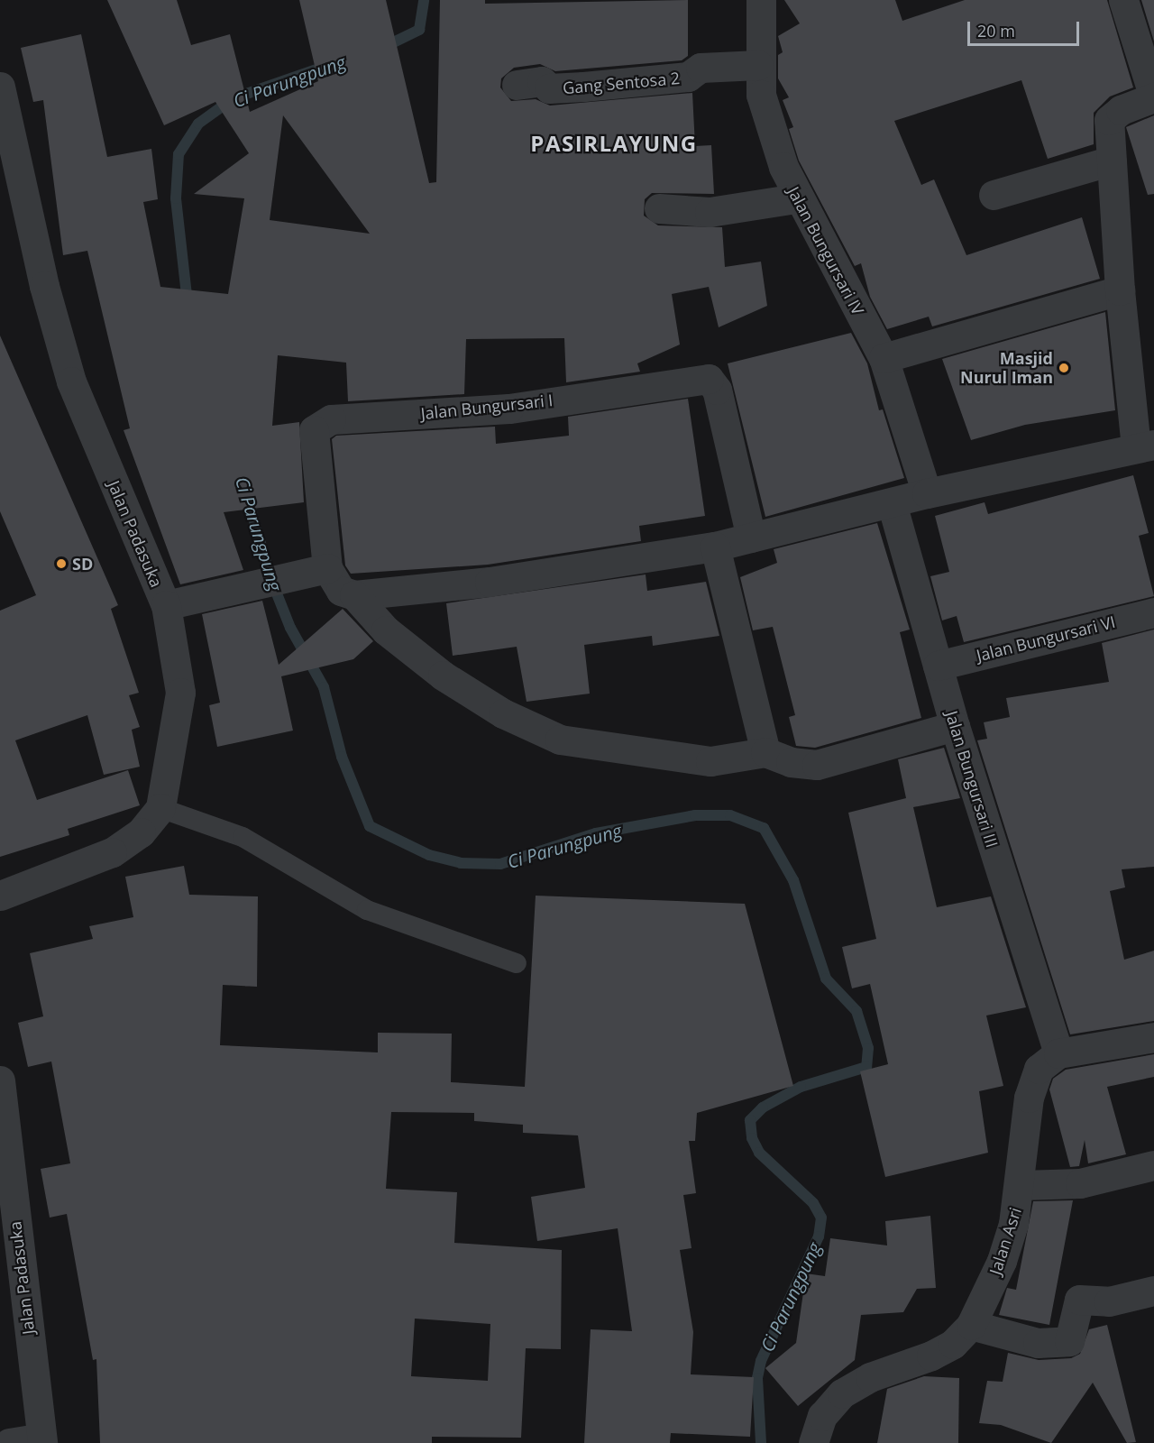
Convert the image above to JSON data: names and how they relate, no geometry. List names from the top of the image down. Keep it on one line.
{"streets":{"street":["Gang Sentosa 2","Jalan Bungursari IV","Jalan Bungursari I","Jalan Padasuka","Jalan Bungursari VI","Jalan Bungursari III","Jalan Asri"]},"crossings":[["Gang Sentosa 2","Jalan Bungursari IV"],["Jalan Bungursari VI","Jalan Bungursari III"],["Jalan Bungursari III","Jalan Asri"]],"districts":["PASIRLAYUNG"],"water":["Ci Parungpung"],"places":["Masjid Nurul Iman","SD"],"scale_bar":"20 m"}
